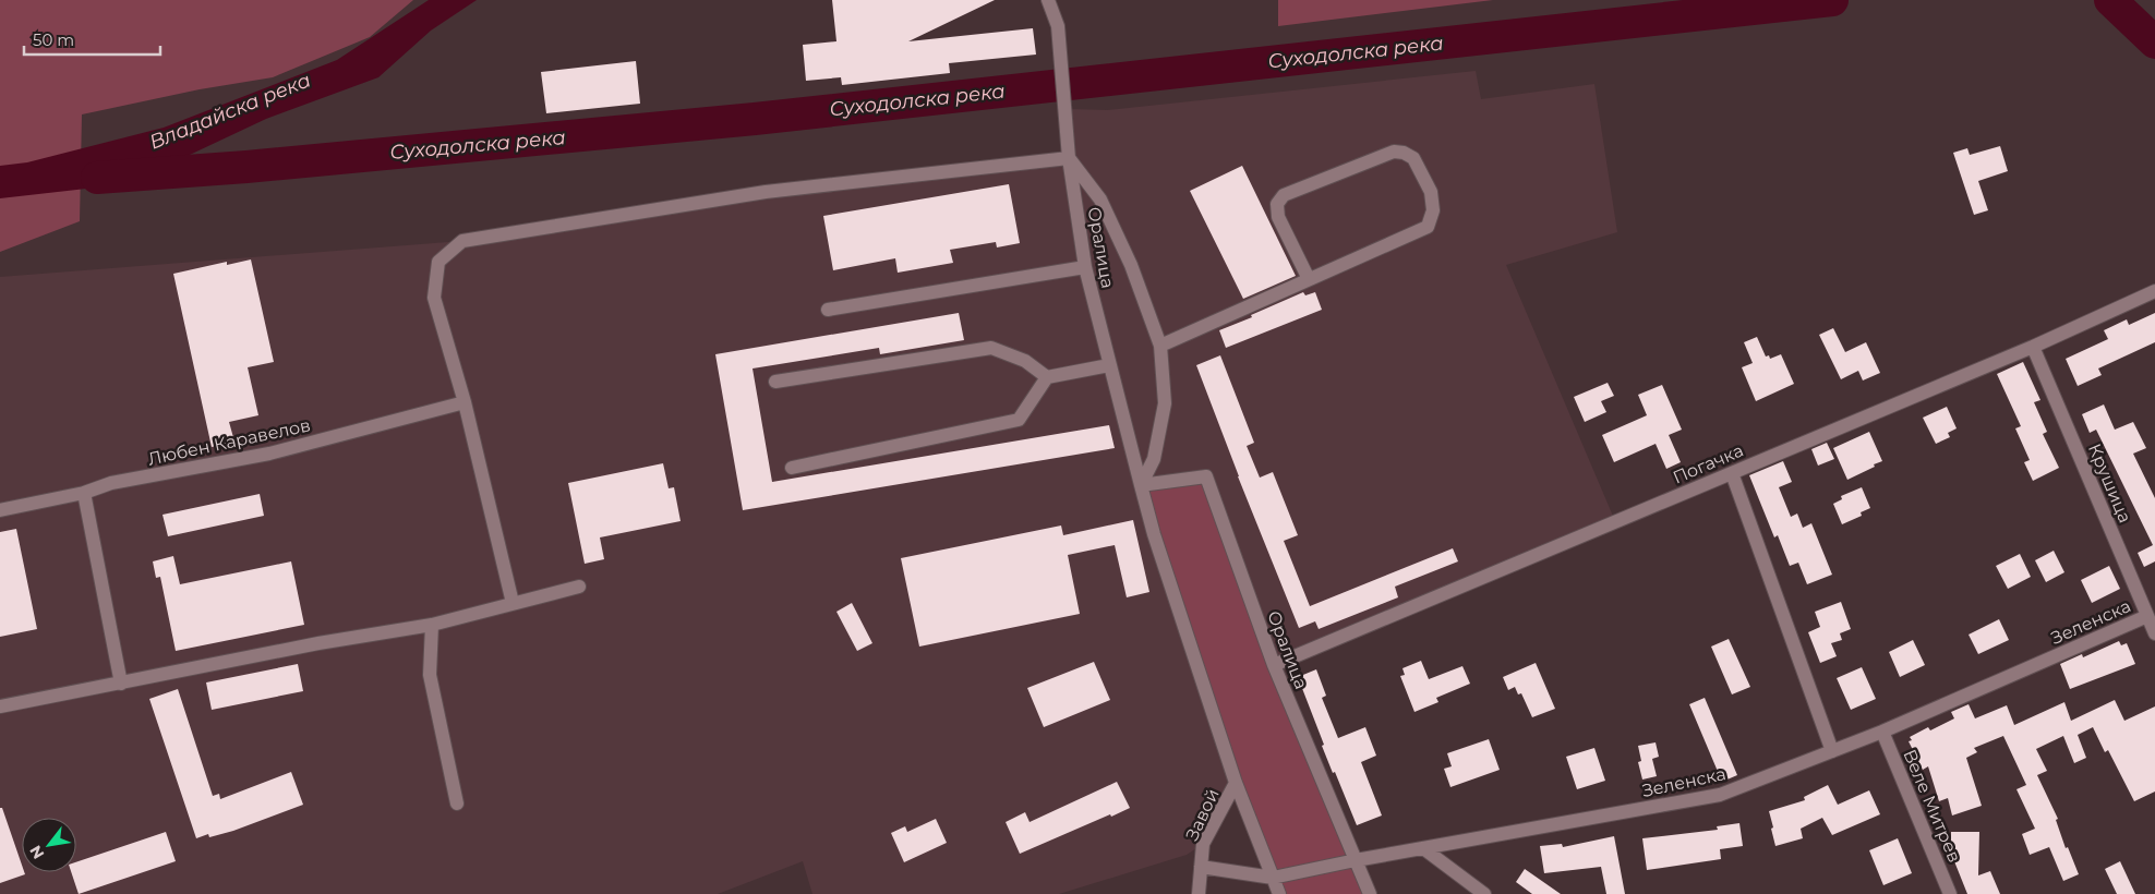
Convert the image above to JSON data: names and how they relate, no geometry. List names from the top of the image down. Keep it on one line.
{"streets":{"street":["Оралица","Любен Каравелов","Погачка","Крушица","Зеленска","Веле Митрев","Завой"]},"crossings":[["Оралица","Погачка"],["Оралица","Зеленска"],["Оралица","Завой"],["Погачка","Крушица"],["Крушица","Зеленска"],["Зеленска","Веле Митрев"],["Зеленска","Завой"]],"water":["Суходолска река","Владайска река"],"scale_bar":"50 m","north":"bottom left"}
